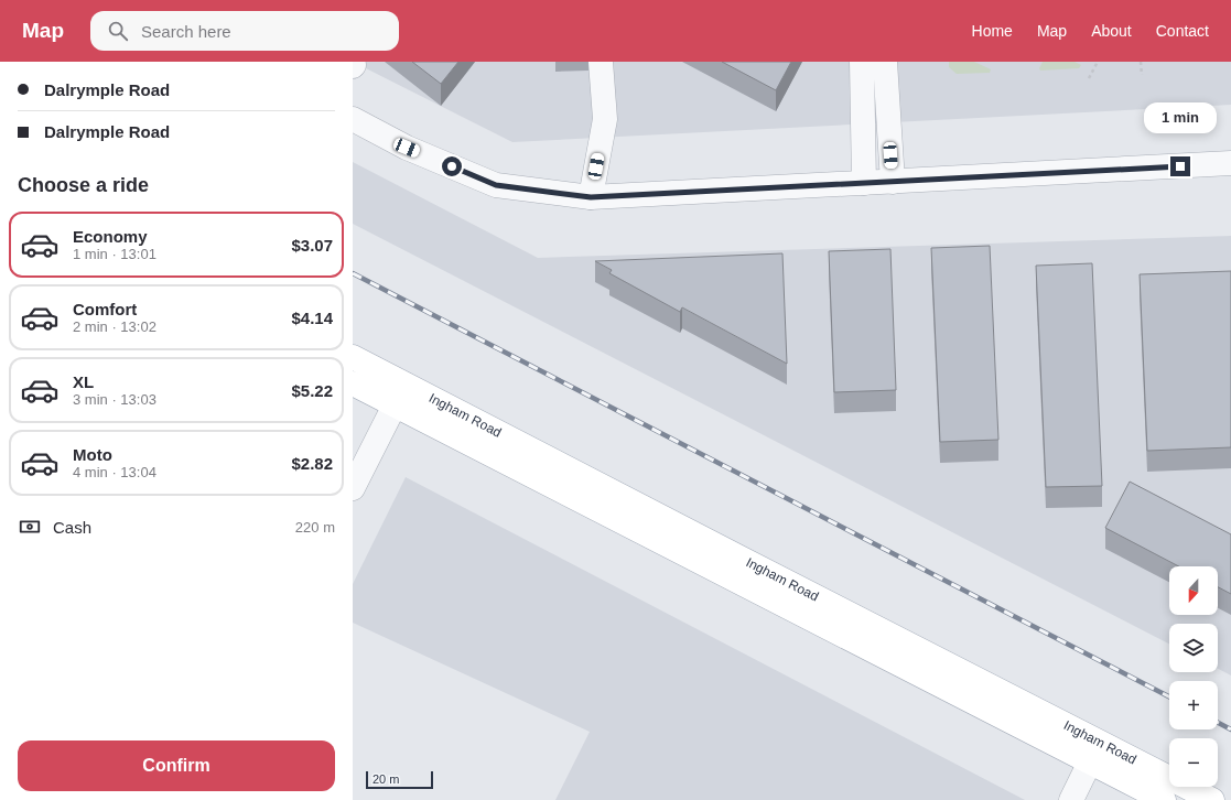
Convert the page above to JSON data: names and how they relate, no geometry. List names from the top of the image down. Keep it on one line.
{"streets":{"main road":["Ingham Road"]},"scale_bar":"20 m","north":"bottom","page":{"header":"Map","search":"Search here","nav":["Home","Map","About","Contact"],"banner":["Dalrymple Road","Dalrymple Road"],"bubble":"1 min","heading":"Choose a ride","list":[{"name":"Economy","note":"1 min · 13:01","value":"$3.07"},{"name":"Comfort","note":"2 min · 13:02","value":"$4.14"},{"name":"XL","note":"3 min · 13:03","value":"$5.22"},{"name":"Moto","note":"4 min · 13:04","value":"$2.82"}],"pay":["Cash","220 m"],"map_buttons":["+","−"],"buttons":"Confirm","scale":"20 m"}}
